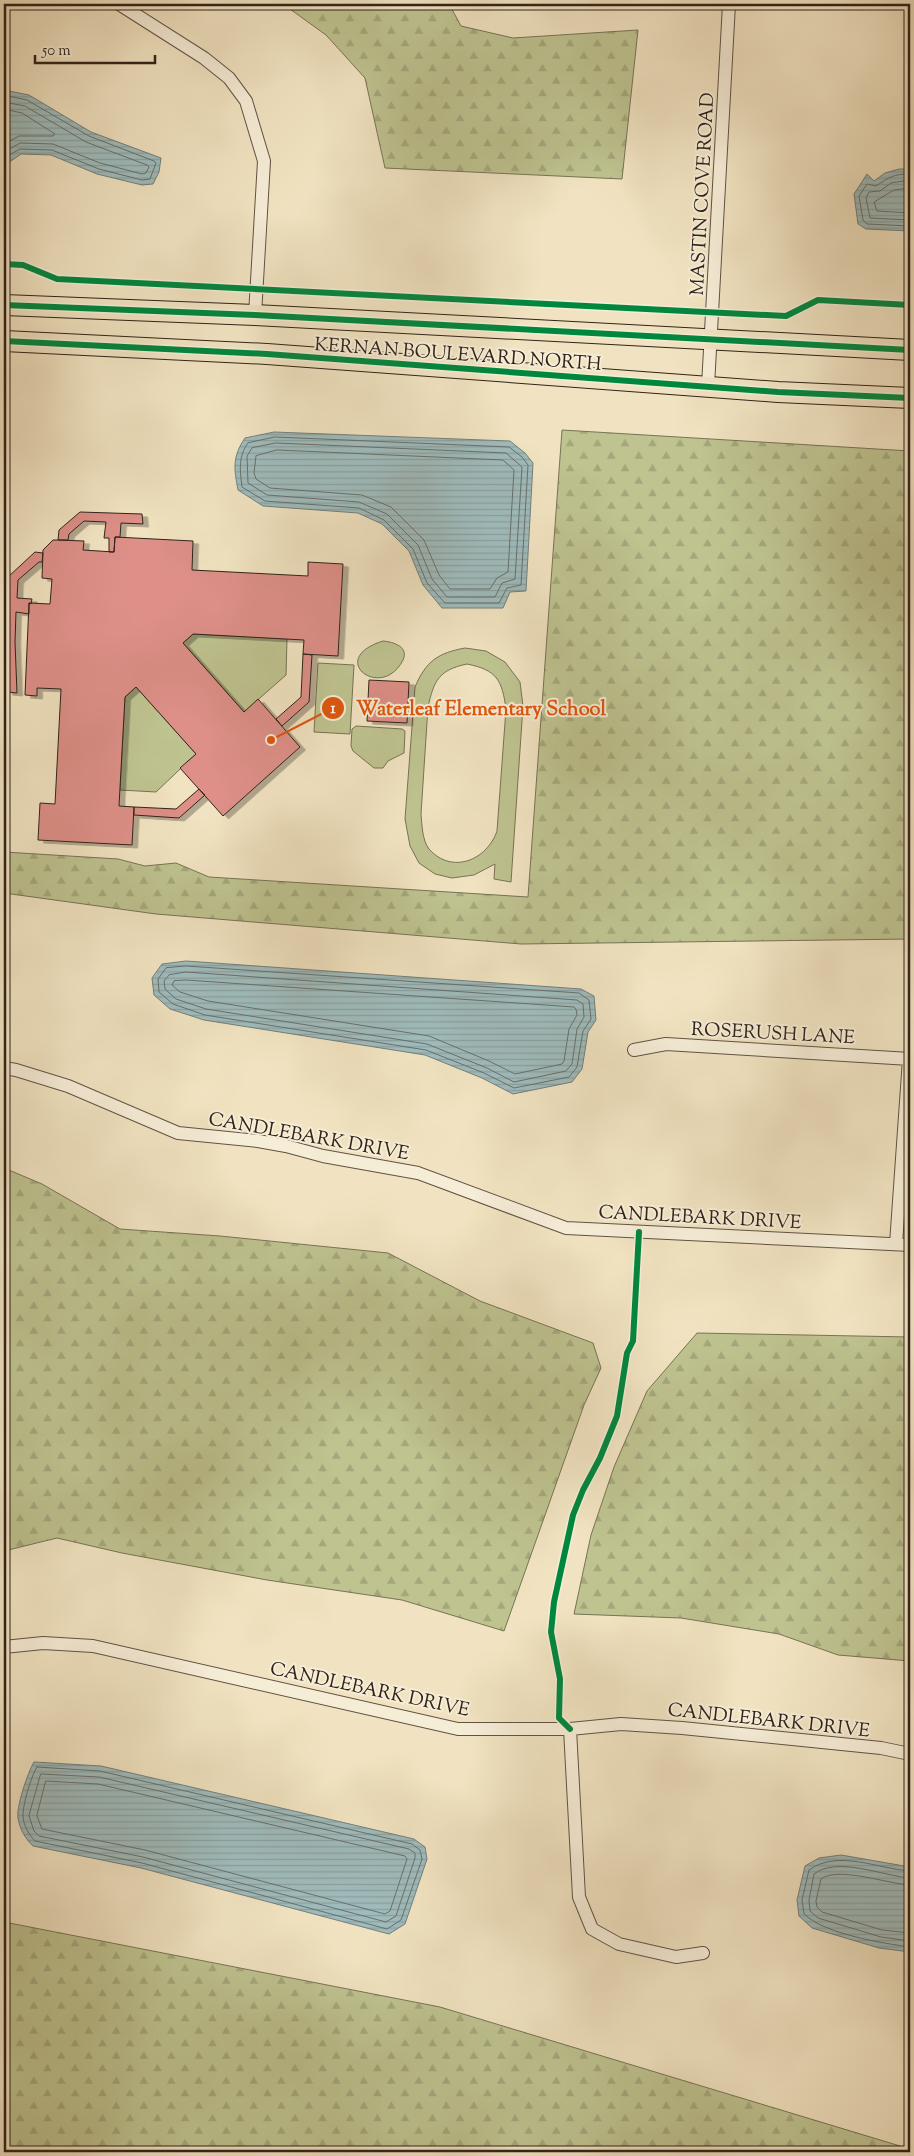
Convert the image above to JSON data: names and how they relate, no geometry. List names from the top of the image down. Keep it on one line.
{"streets":{"main road":["KERNAN BOULEVARD NORTH"],"street":["MASTIN COVE ROAD","ROSERUSH LANE","CANDLEBARK DRIVE"]},"crossings":[["MASTIN COVE ROAD","KERNAN BOULEVARD NORTH"]],"places":["Waterleaf Elementary School"],"scale_bar":"50 m"}
